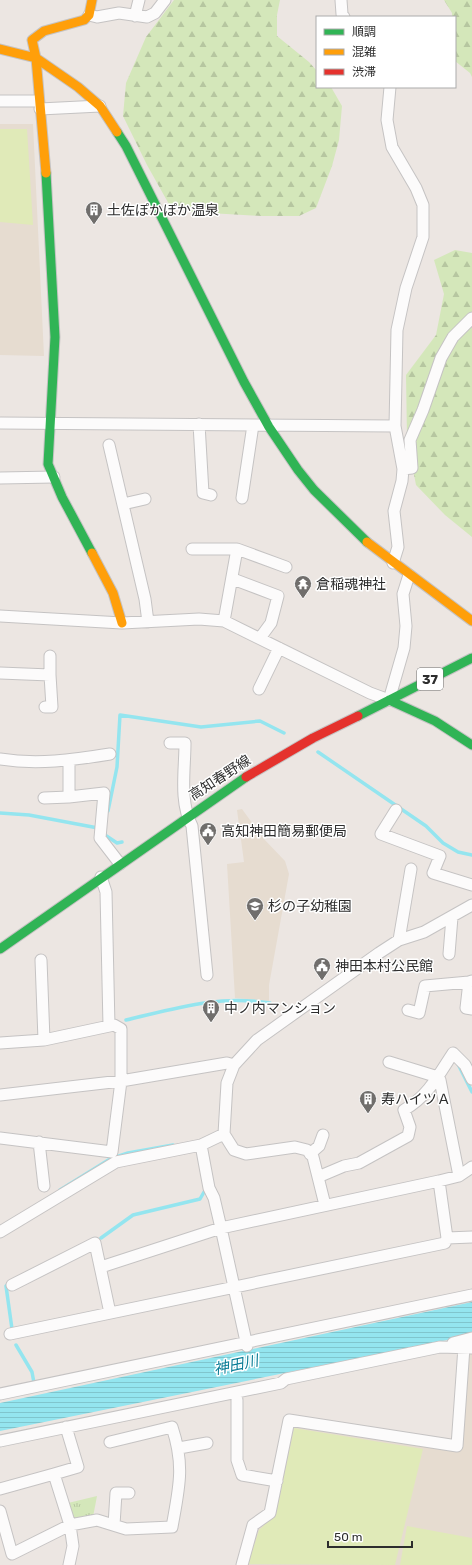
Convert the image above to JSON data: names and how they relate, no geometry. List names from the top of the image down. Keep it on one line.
{"streets":{"street":["37","高知春野線"]},"water":["神田川"],"places":{"building":["土佐ぽかぽか温泉","中ノ内マンション","寿ハイツＡ"],"temple":["倉稲魂神社"],"public building":["高知神田簡易郵便局","神田本村公民館"],"school or university":["杉の子幼稚園"]},"legend":["順調","混雑","渋滞"],"scale_bar":"50 m"}
